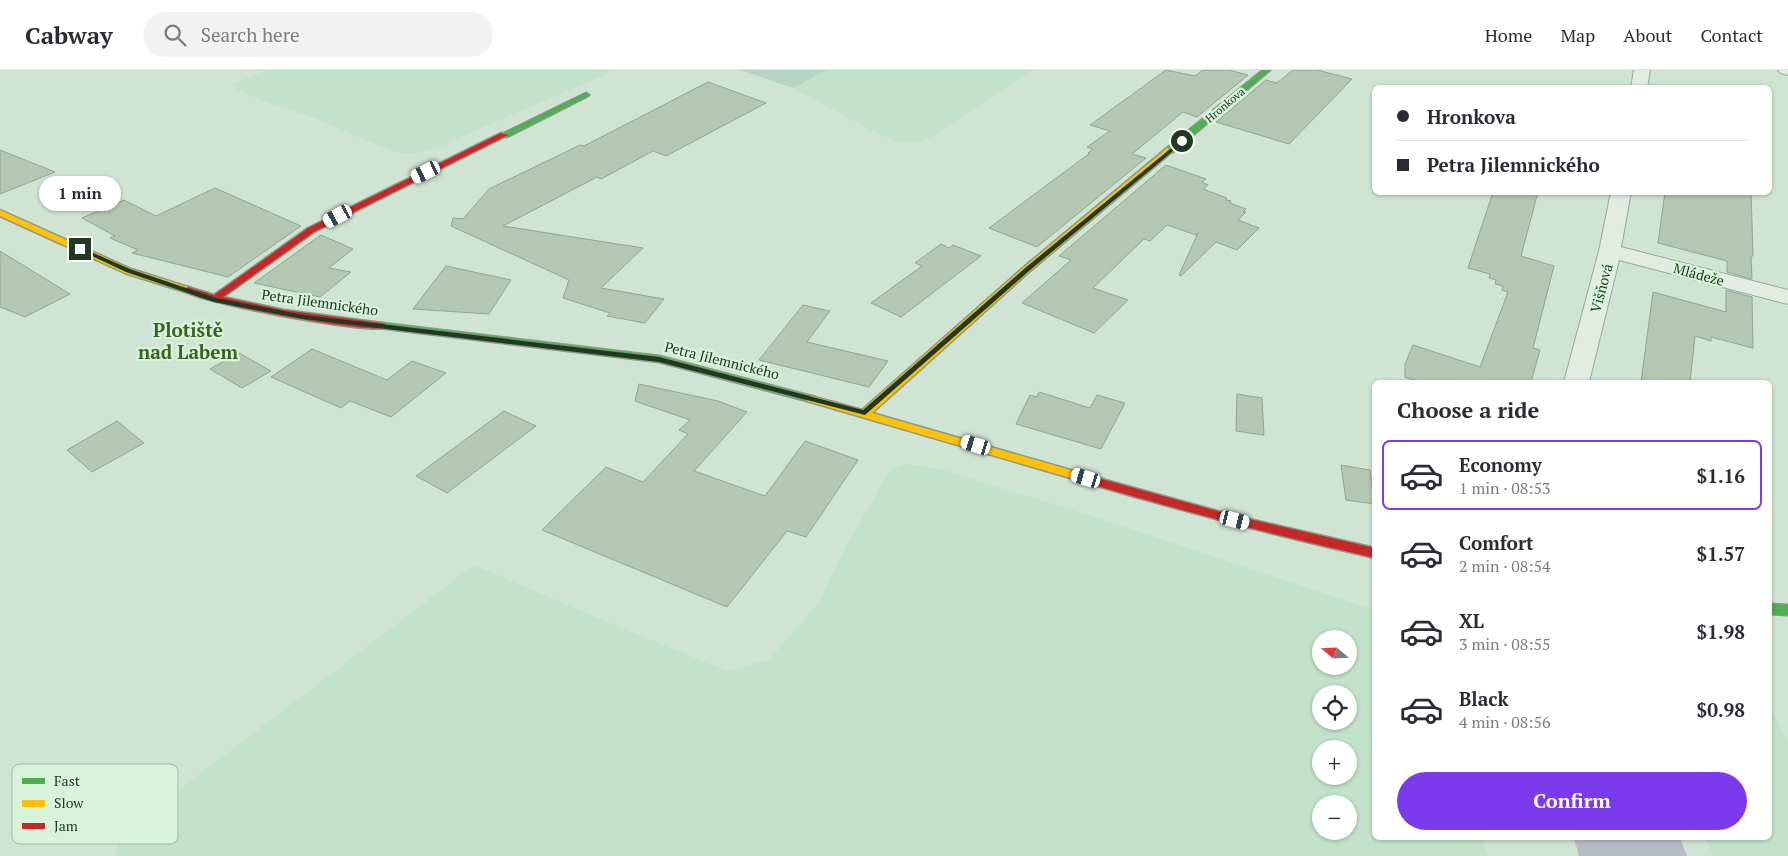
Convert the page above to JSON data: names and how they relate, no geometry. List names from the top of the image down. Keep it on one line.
{"streets":{"street":["Hronkova","Mládeže","Višňová","Petra Jilemnického"]},"crossings":[["Hronkova","Petra Jilemnického"],["Mládeže","Višňová"]],"districts":["Plotiště nad Labem"],"legend":["Fast","Slow","Jam"],"north":"left","page":{"header":"Cabway","search":"Search here","nav":["Home","Map","About","Contact"],"banner":["Hronkova","Petra Jilemnického"],"bubble":"1 min","heading":"Choose a ride","list":[{"name":"Economy","note":"1 min · 08:53","value":"$1.16"},{"name":"Comfort","note":"2 min · 08:54","value":"$1.57"},{"name":"XL","note":"3 min · 08:55","value":"$1.98"},{"name":"Black","note":"4 min · 08:56","value":"$0.98"}],"map_buttons":["+","−"],"buttons":"Confirm"}}
